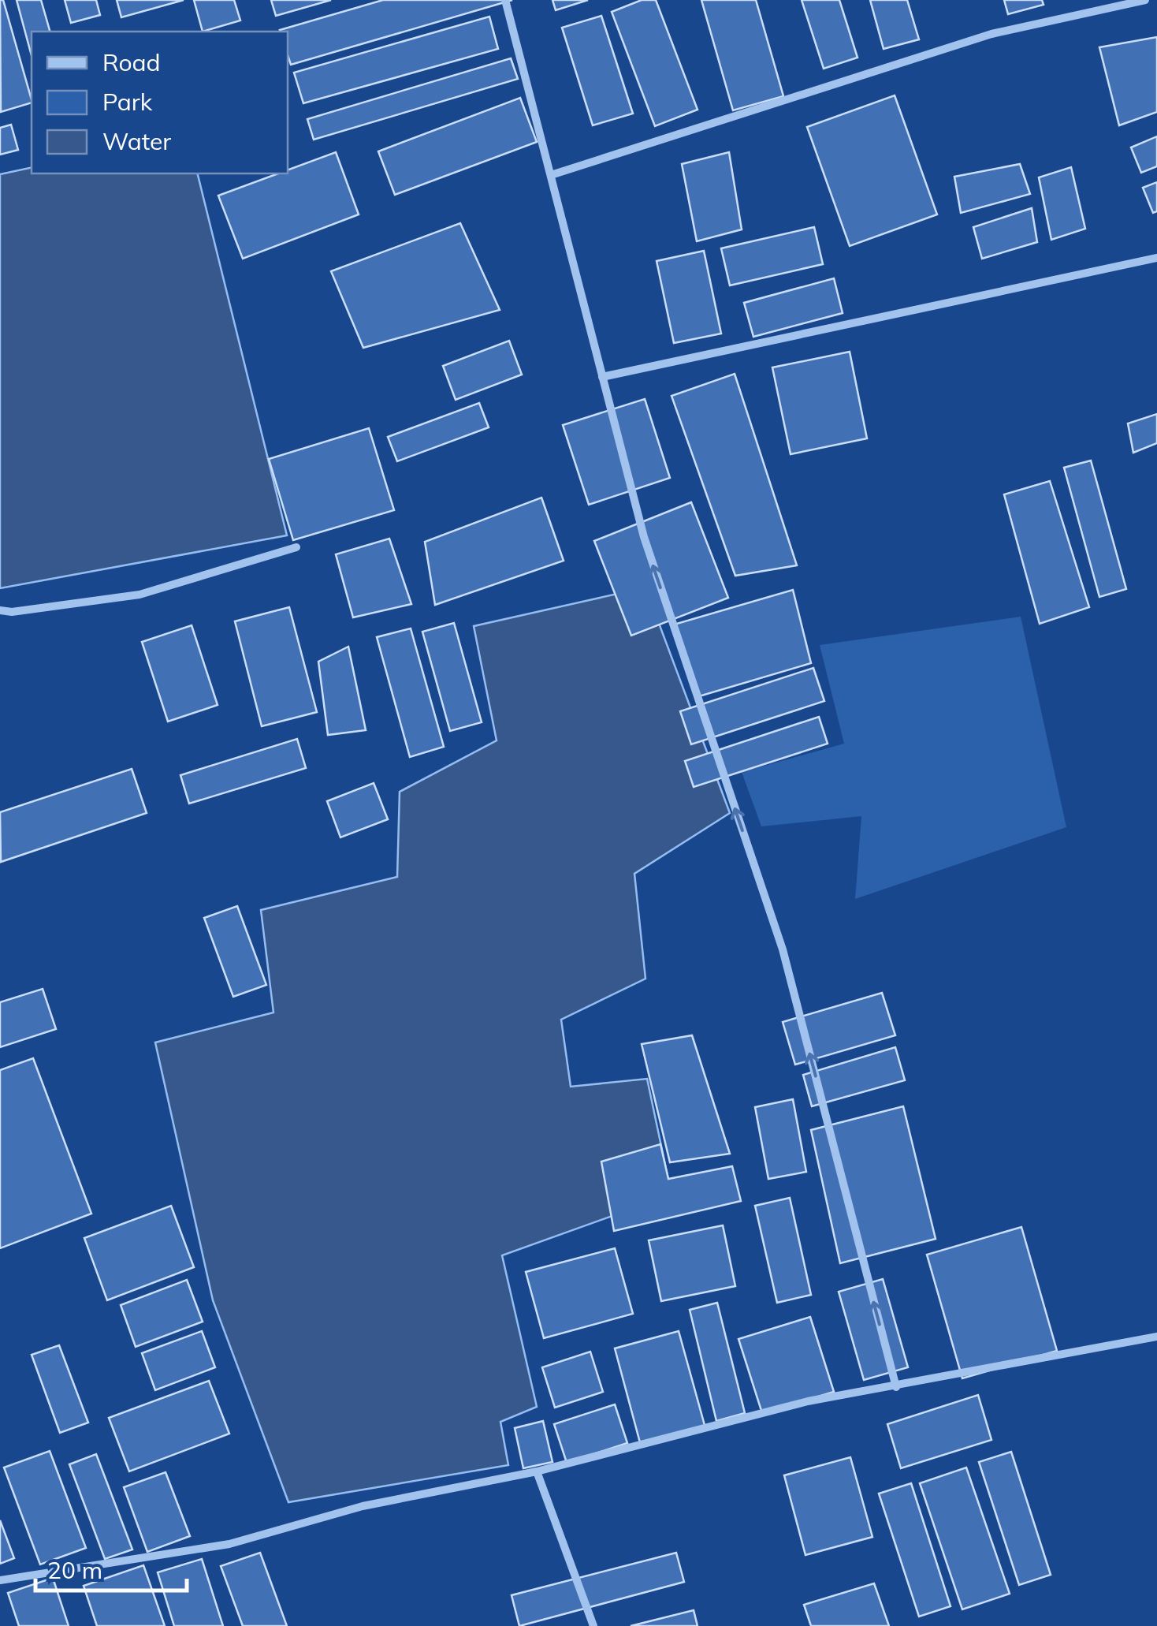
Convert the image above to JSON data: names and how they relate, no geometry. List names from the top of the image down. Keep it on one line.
{"legend":["Road","Park","Water"],"scale_bar":"20 m"}
